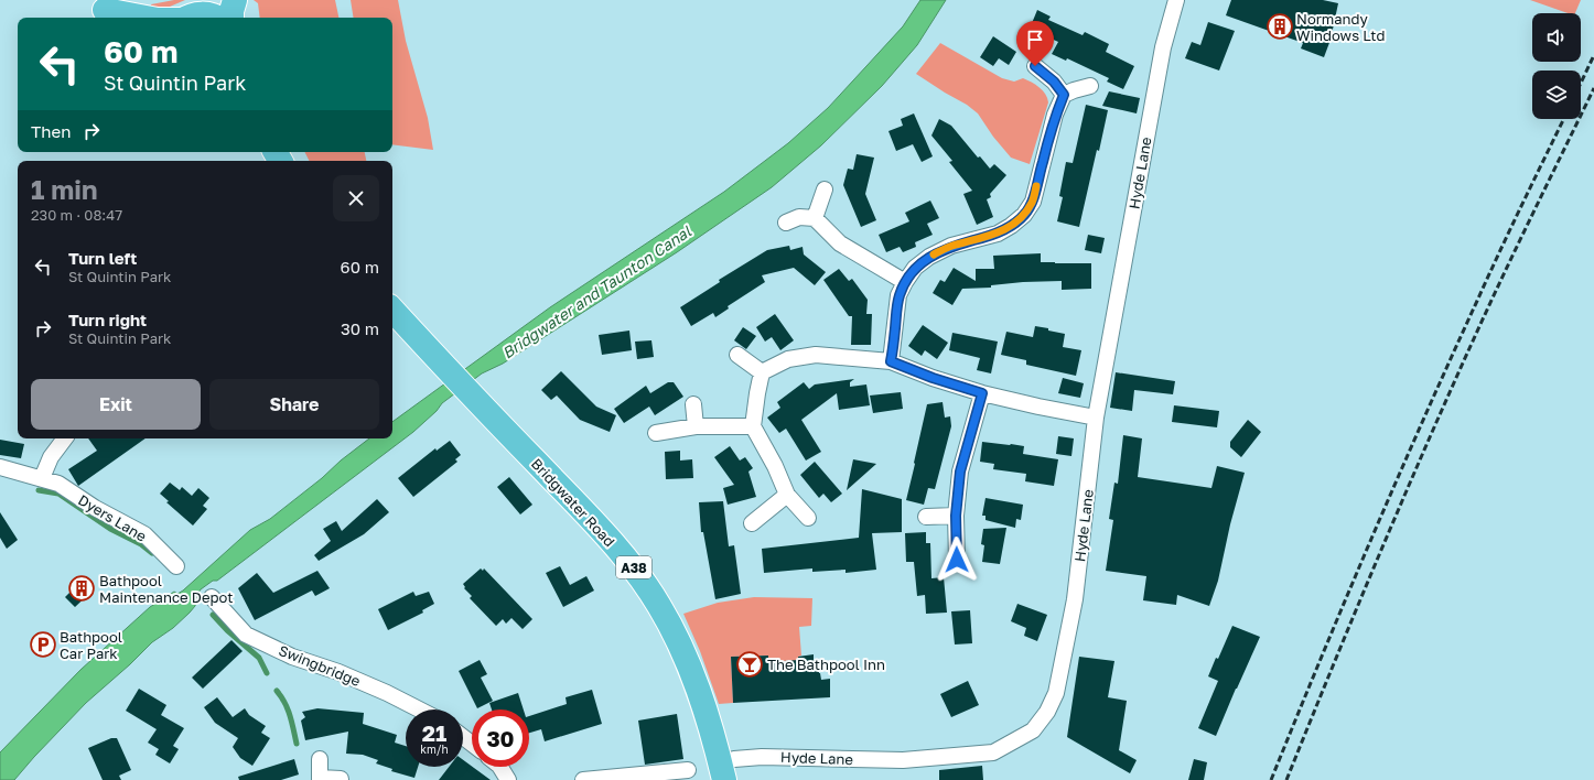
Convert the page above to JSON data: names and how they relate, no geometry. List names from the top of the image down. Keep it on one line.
{"streets":{"main road":["Bridgwater Road","A38"],"street":["Hyde Lane","Dyers Lane","Swingbridge"]},"crossings":[["Hyde Lane","Bridgwater Road"]],"water":["Bridgwater and Taunton Canal"],"places":{"building":["Normandy Windows Ltd","Bathpool Maintenance Depot"],"parking":["Bathpool Car Park"],"bar":["The Bathpool Inn"]},"page":{"turn":["60 m","St Quintin Park"],"then":"Then","heading":["1 min","230 m · 08:47"],"list":[{"name":"Turn left","note":"St Quintin Park","value":"60 m"},{"name":"Turn right","note":"St Quintin Park","value":"30 m"}],"buttons":["Exit","Share"],"speed":"21 km/h","limit":"30"}}
